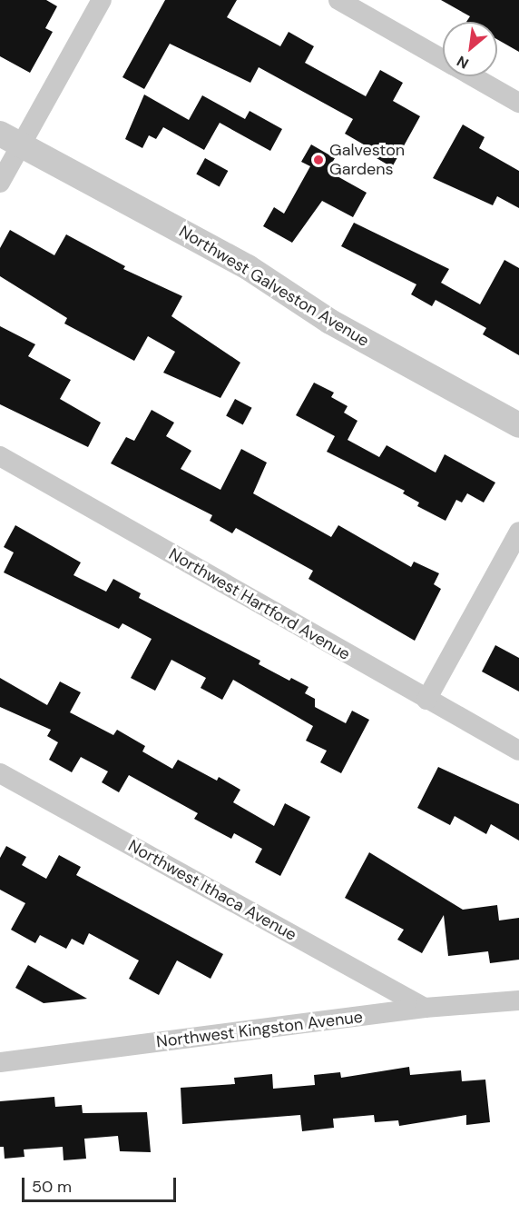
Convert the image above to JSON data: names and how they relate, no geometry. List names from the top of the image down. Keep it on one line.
{"streets":{"street":["Northwest Galveston Avenue","Northwest Hartford Avenue","Northwest Ithaca Avenue","Northwest Kingston Avenue"]},"crossings":[["Northwest Ithaca Avenue","Northwest Kingston Avenue"]],"places":["Galveston Gardens"],"scale_bar":"50 m","north":"bottom left"}
